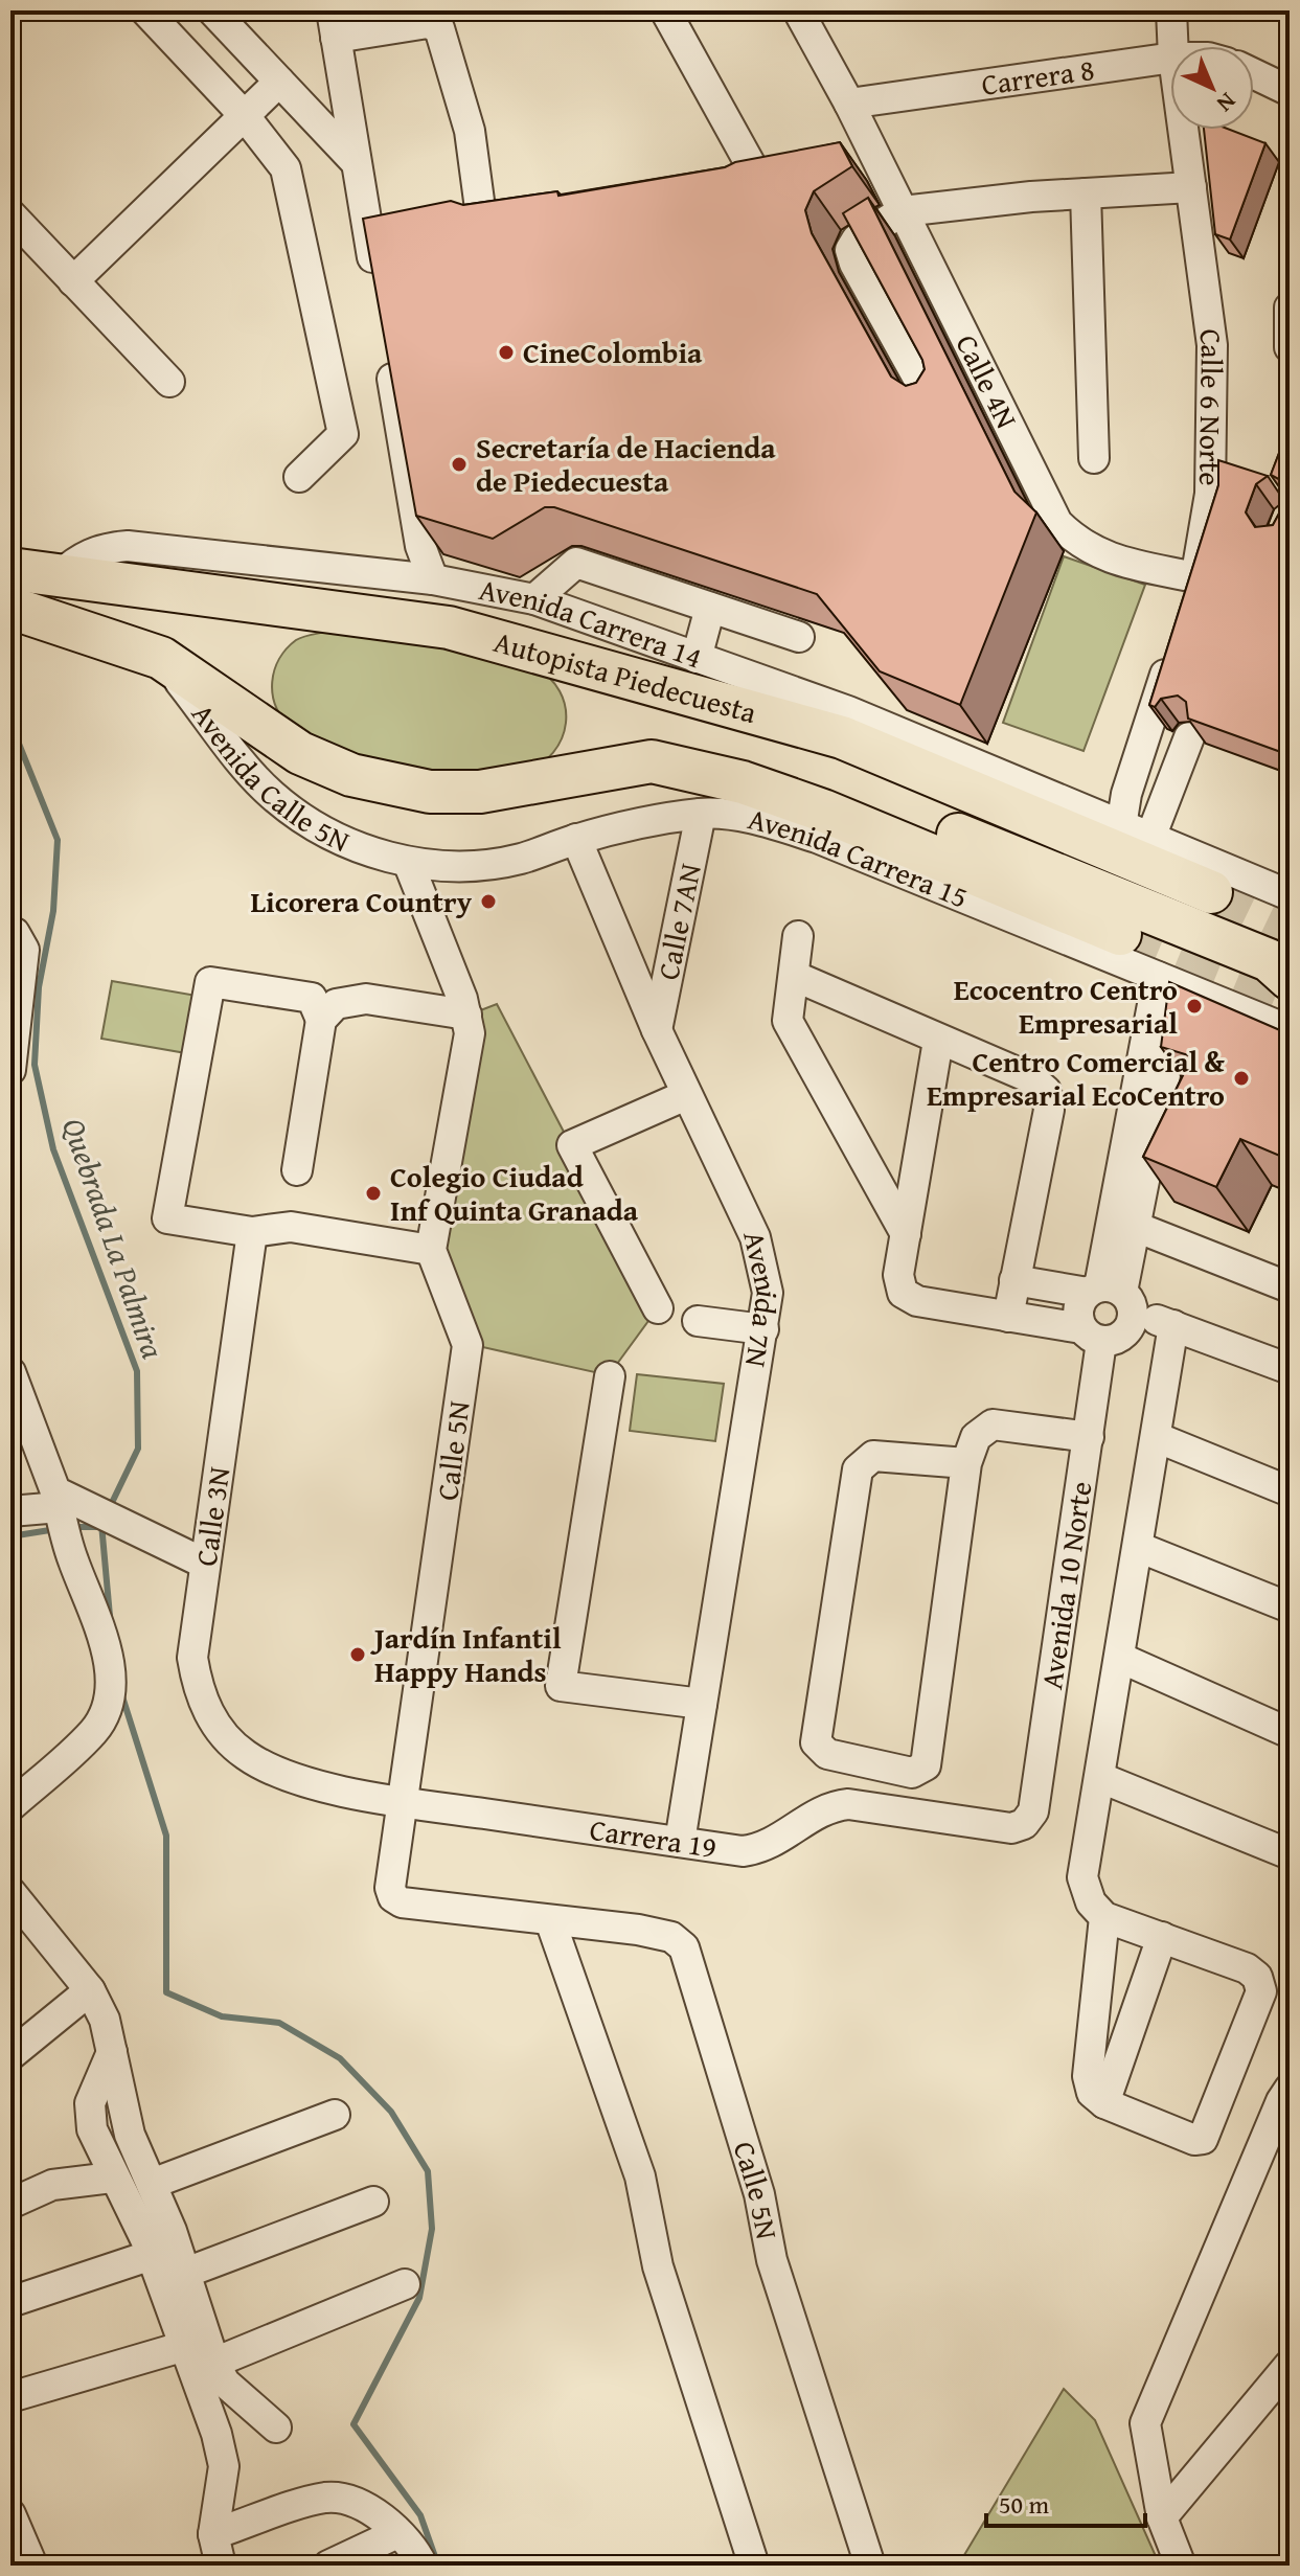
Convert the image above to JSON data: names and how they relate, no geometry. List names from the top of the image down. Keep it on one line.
{"streets":{"highway":["Autopista Piedecuesta"],"street":["Carrera 8","Calle 4N","Calle 6 Norte","Avenida Carrera 14","Avenida Calle 5N","Avenida Carrera 15","Calle 7AN","Avenida 7N","Calle 5N","Calle 3N","Avenida 10 Norte","Carrera 19"]},"crossings":[["Carrera 8","Calle 4N"],["Calle 4N","Calle 6 Norte"],["Avenida Carrera 14","Autopista Piedecuesta"],["Avenida Calle 5N","Avenida Carrera 15"],["Avenida Carrera 15","Calle 7AN"],["Avenida Carrera 15","Avenida 7N"],["Calle 7AN","Avenida 7N"],["Avenida 7N","Carrera 19"],["Calle 5N","Carrera 19"],["Calle 3N","Carrera 19"],["Avenida 10 Norte","Carrera 19"]],"water":["Quebrada La Palmira"],"places":["CineColombia","Secretaría de Hacienda de Piedecuesta","Licorera Country","Ecocentro Centro Empresarial","Centro Comercial & Empresarial EcoCentro","Colegio Ciudad Inf Quinta Granada","Jardín Infantil Happy Hands"],"scale_bar":"50 m","north":"bottom right"}
